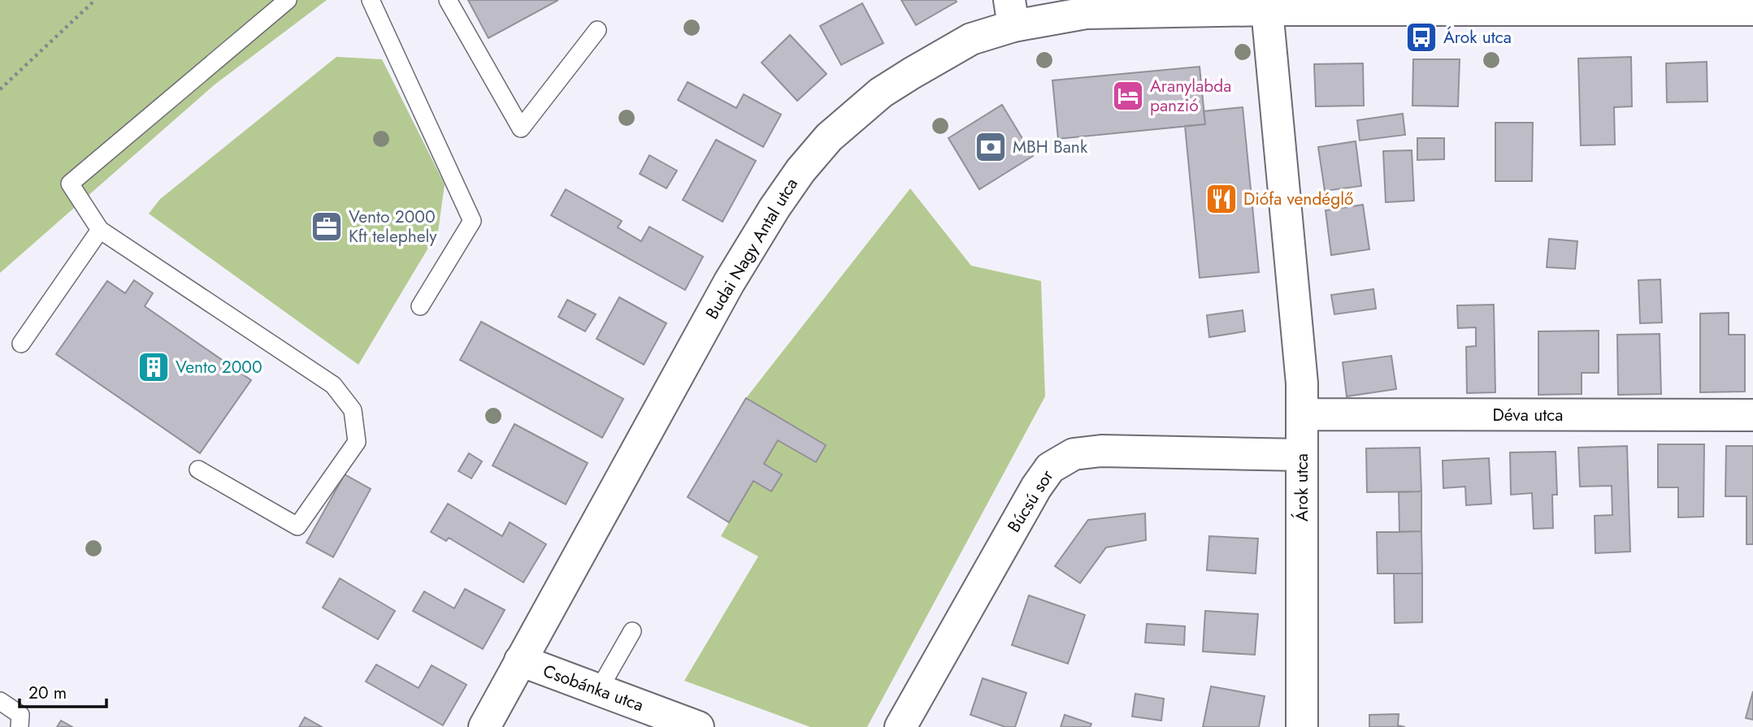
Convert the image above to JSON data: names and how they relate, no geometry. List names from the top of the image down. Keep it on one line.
{"streets":{"street":["Budai Nagy Antal utca","Déva utca","Árok utca","Búcsú sor","Csobánka utca"]},"crossings":[["Budai Nagy Antal utca","Árok utca"],["Budai Nagy Antal utca","Csobánka utca"],["Déva utca","Árok utca"],["Árok utca","Búcsú sor"]],"places":{"bus stop":["Árok utca"],"hotel":["Aranylabda panzió"],"bank":["MBH Bank"],"restaurant":["Diófa vendéglő"],"office":["Vento 2000 Kft telephely"],"building":["Vento 2000"]},"scale_bar":"20 m"}
